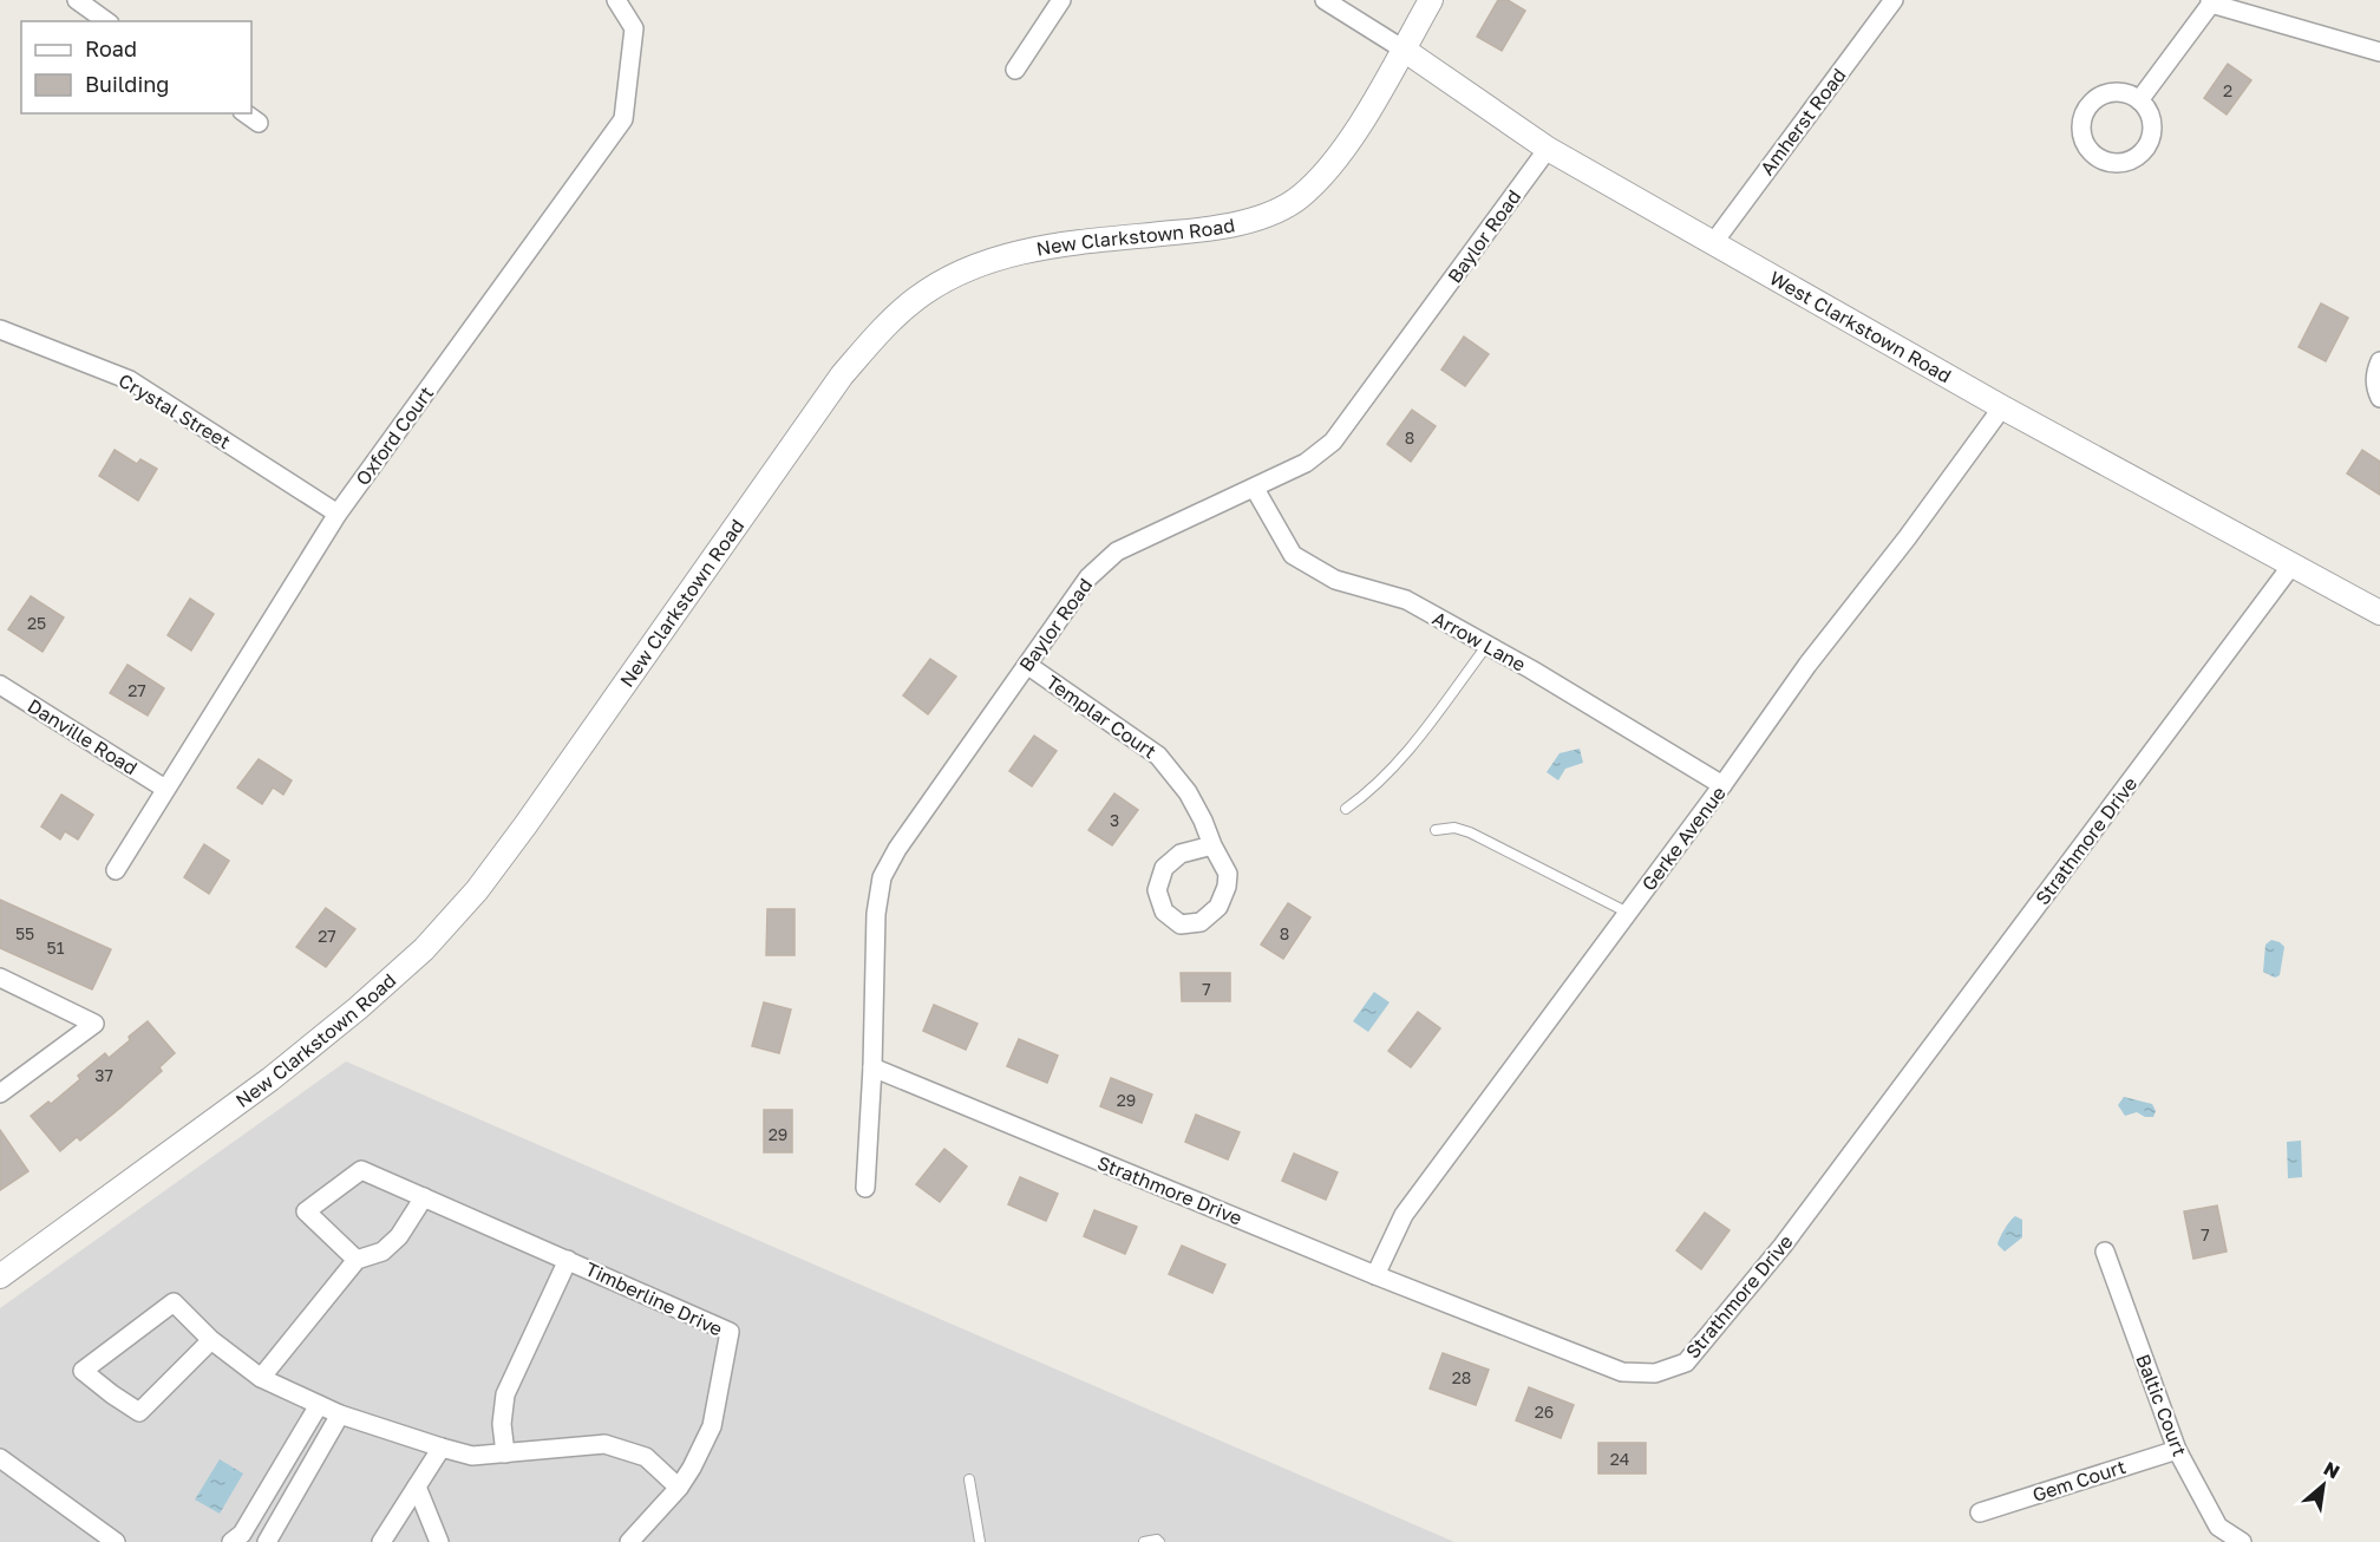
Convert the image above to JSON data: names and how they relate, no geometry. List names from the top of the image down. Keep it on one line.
{"streets":{"street":["Amherst Road","New Clarkstown Road","Baylor Road","West Clarkstown Road","Crystal Street","Oxford Court","Arrow Lane","Templar Court","Danville Road","Gerke Avenue","Strathmore Drive","Timberline Drive","Baltic Court","Gem Court"]},"crossings":[["Amherst Road","West Clarkstown Road"],["New Clarkstown Road","West Clarkstown Road"],["Baylor Road","West Clarkstown Road"],["Baylor Road","Arrow Lane"],["Baylor Road","Templar Court"],["Baylor Road","Strathmore Drive"],["West Clarkstown Road","Gerke Avenue"],["West Clarkstown Road","Strathmore Drive"],["Crystal Street","Oxford Court"],["Oxford Court","Danville Road"],["Arrow Lane","Gerke Avenue"],["Gerke Avenue","Strathmore Drive"],["Baltic Court","Gem Court"]],"house_numbers":["2","8","25","27","3","55","8","27","51","7","37","29","29","7","28","26","24"],"legend":["Road","Building"],"north":"top right"}
